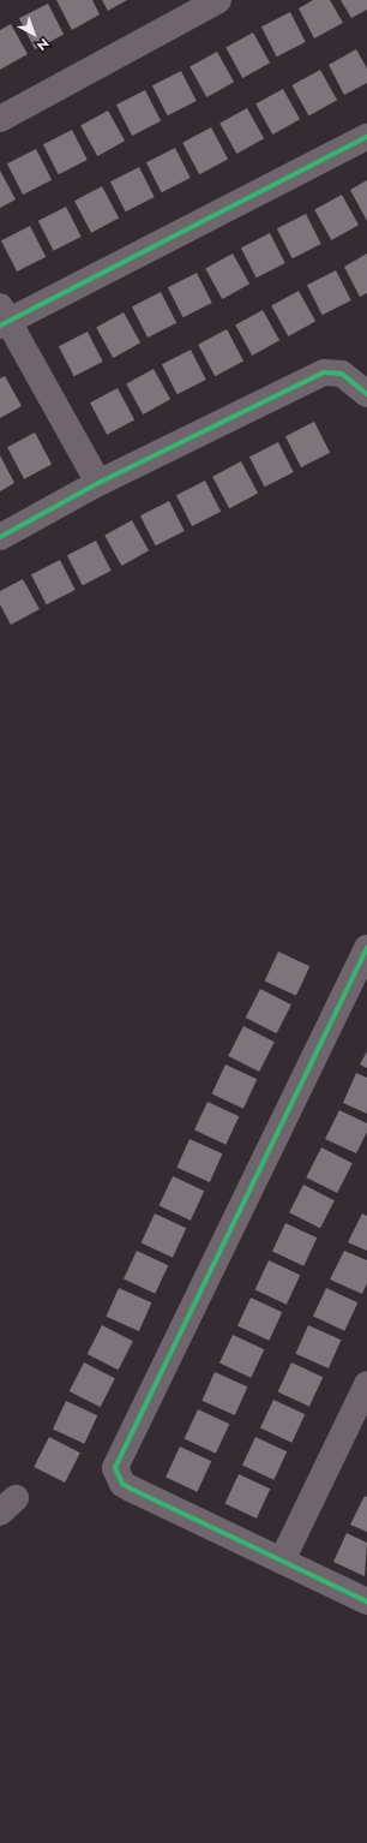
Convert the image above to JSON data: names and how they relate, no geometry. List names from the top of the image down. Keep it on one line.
{"north":"bottom right"}
